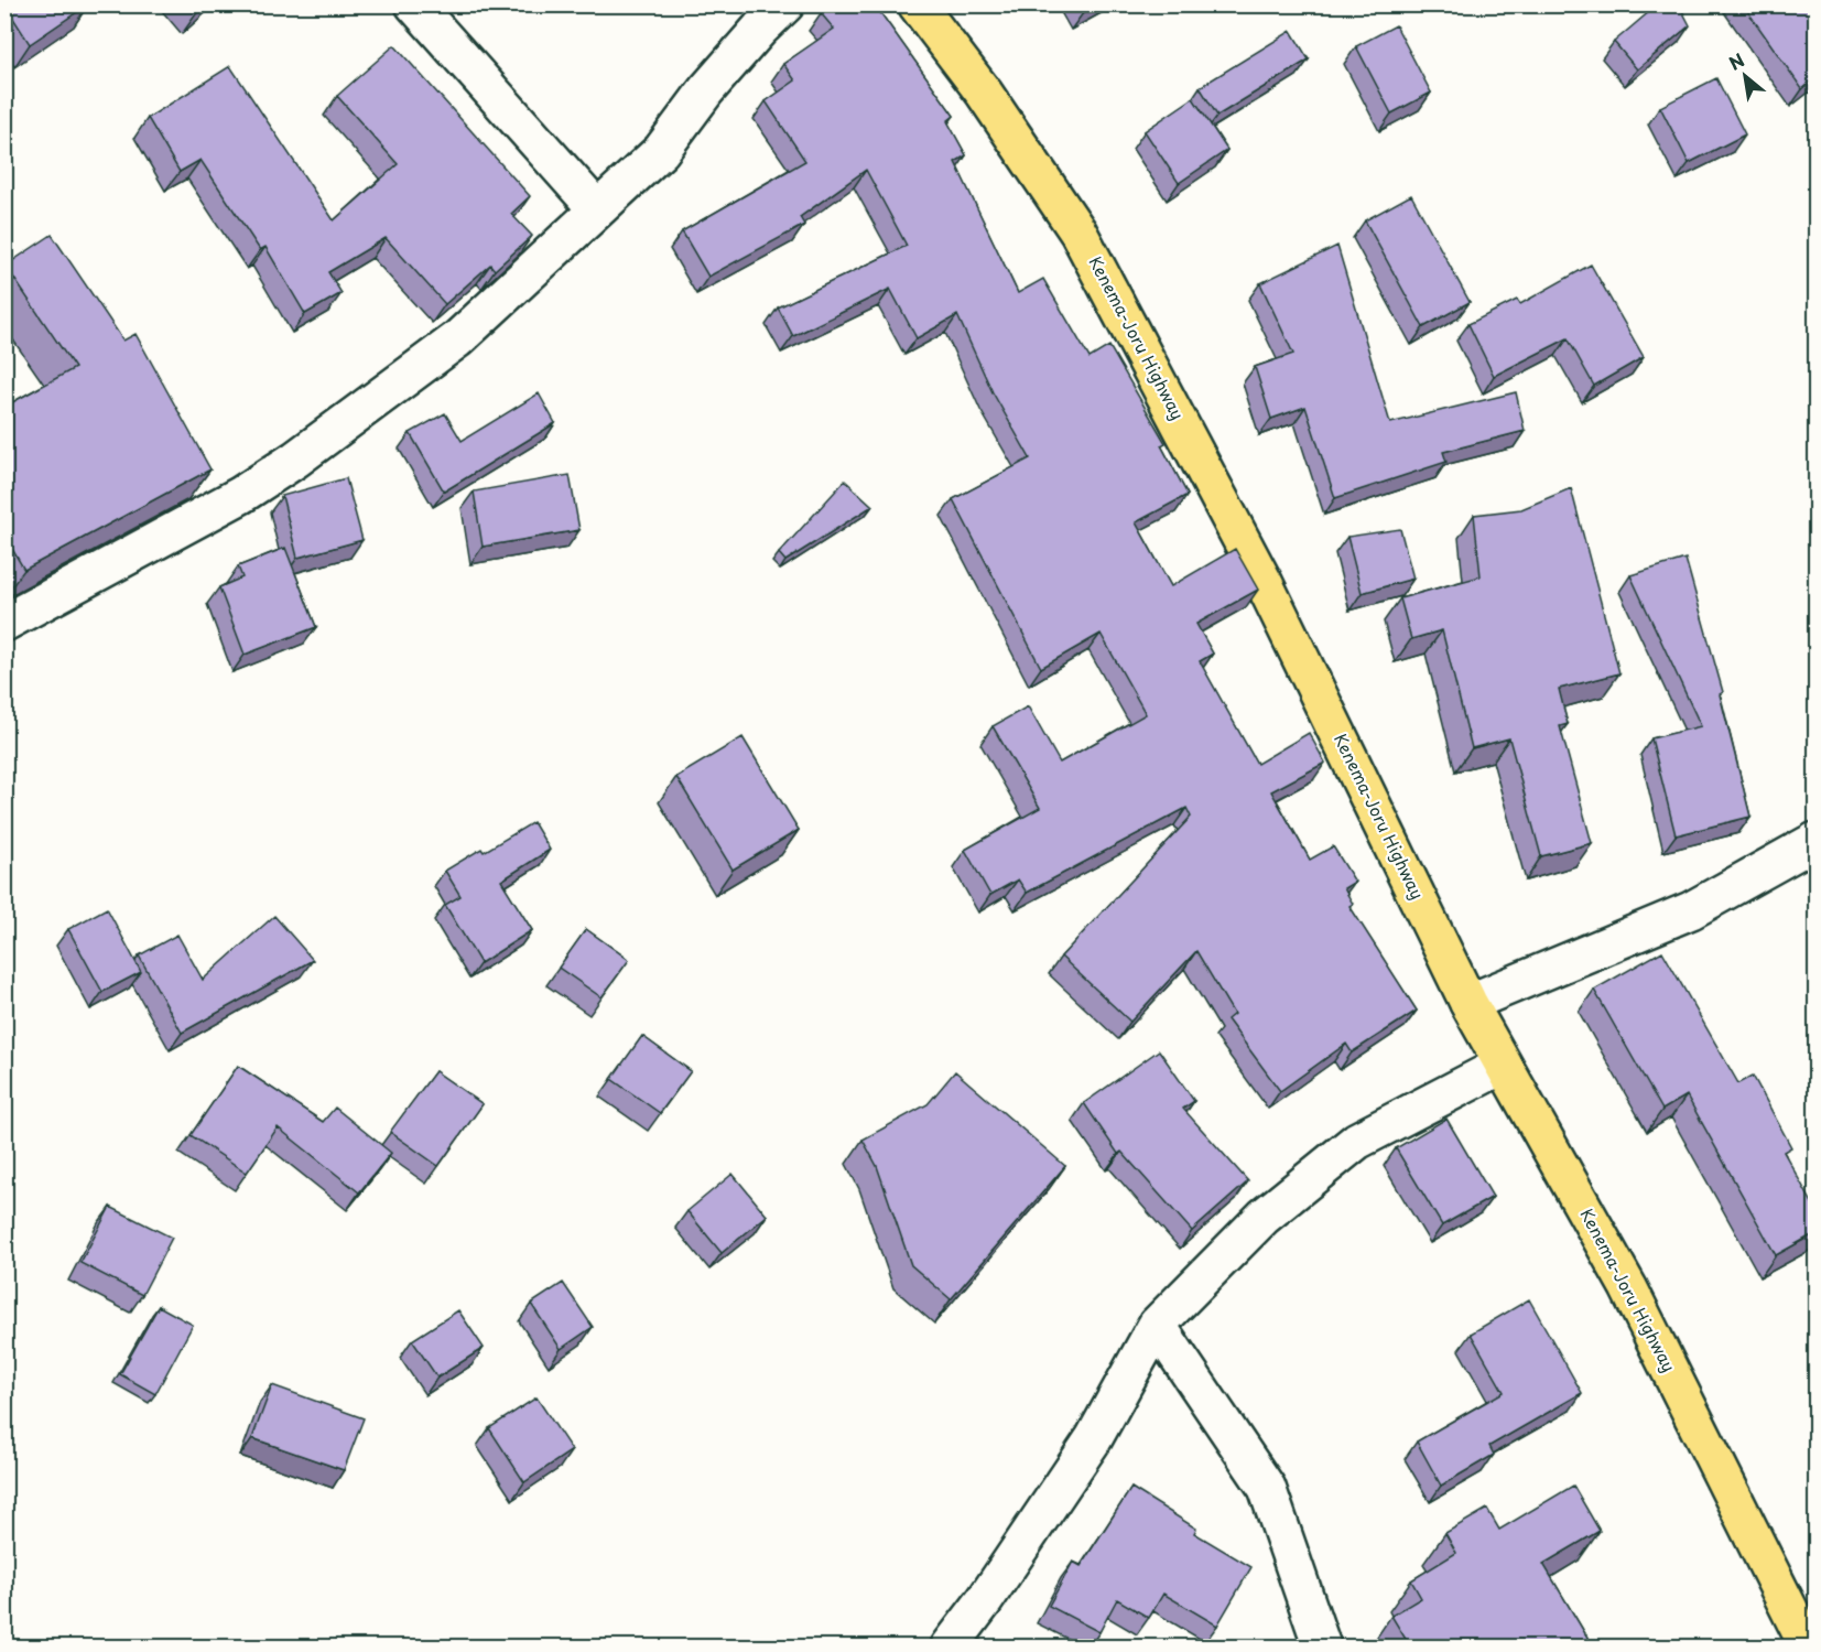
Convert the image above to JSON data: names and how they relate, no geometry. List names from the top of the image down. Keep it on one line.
{"streets":{"highway":["Kenema-Joru Highway"]},"north":"top left"}
